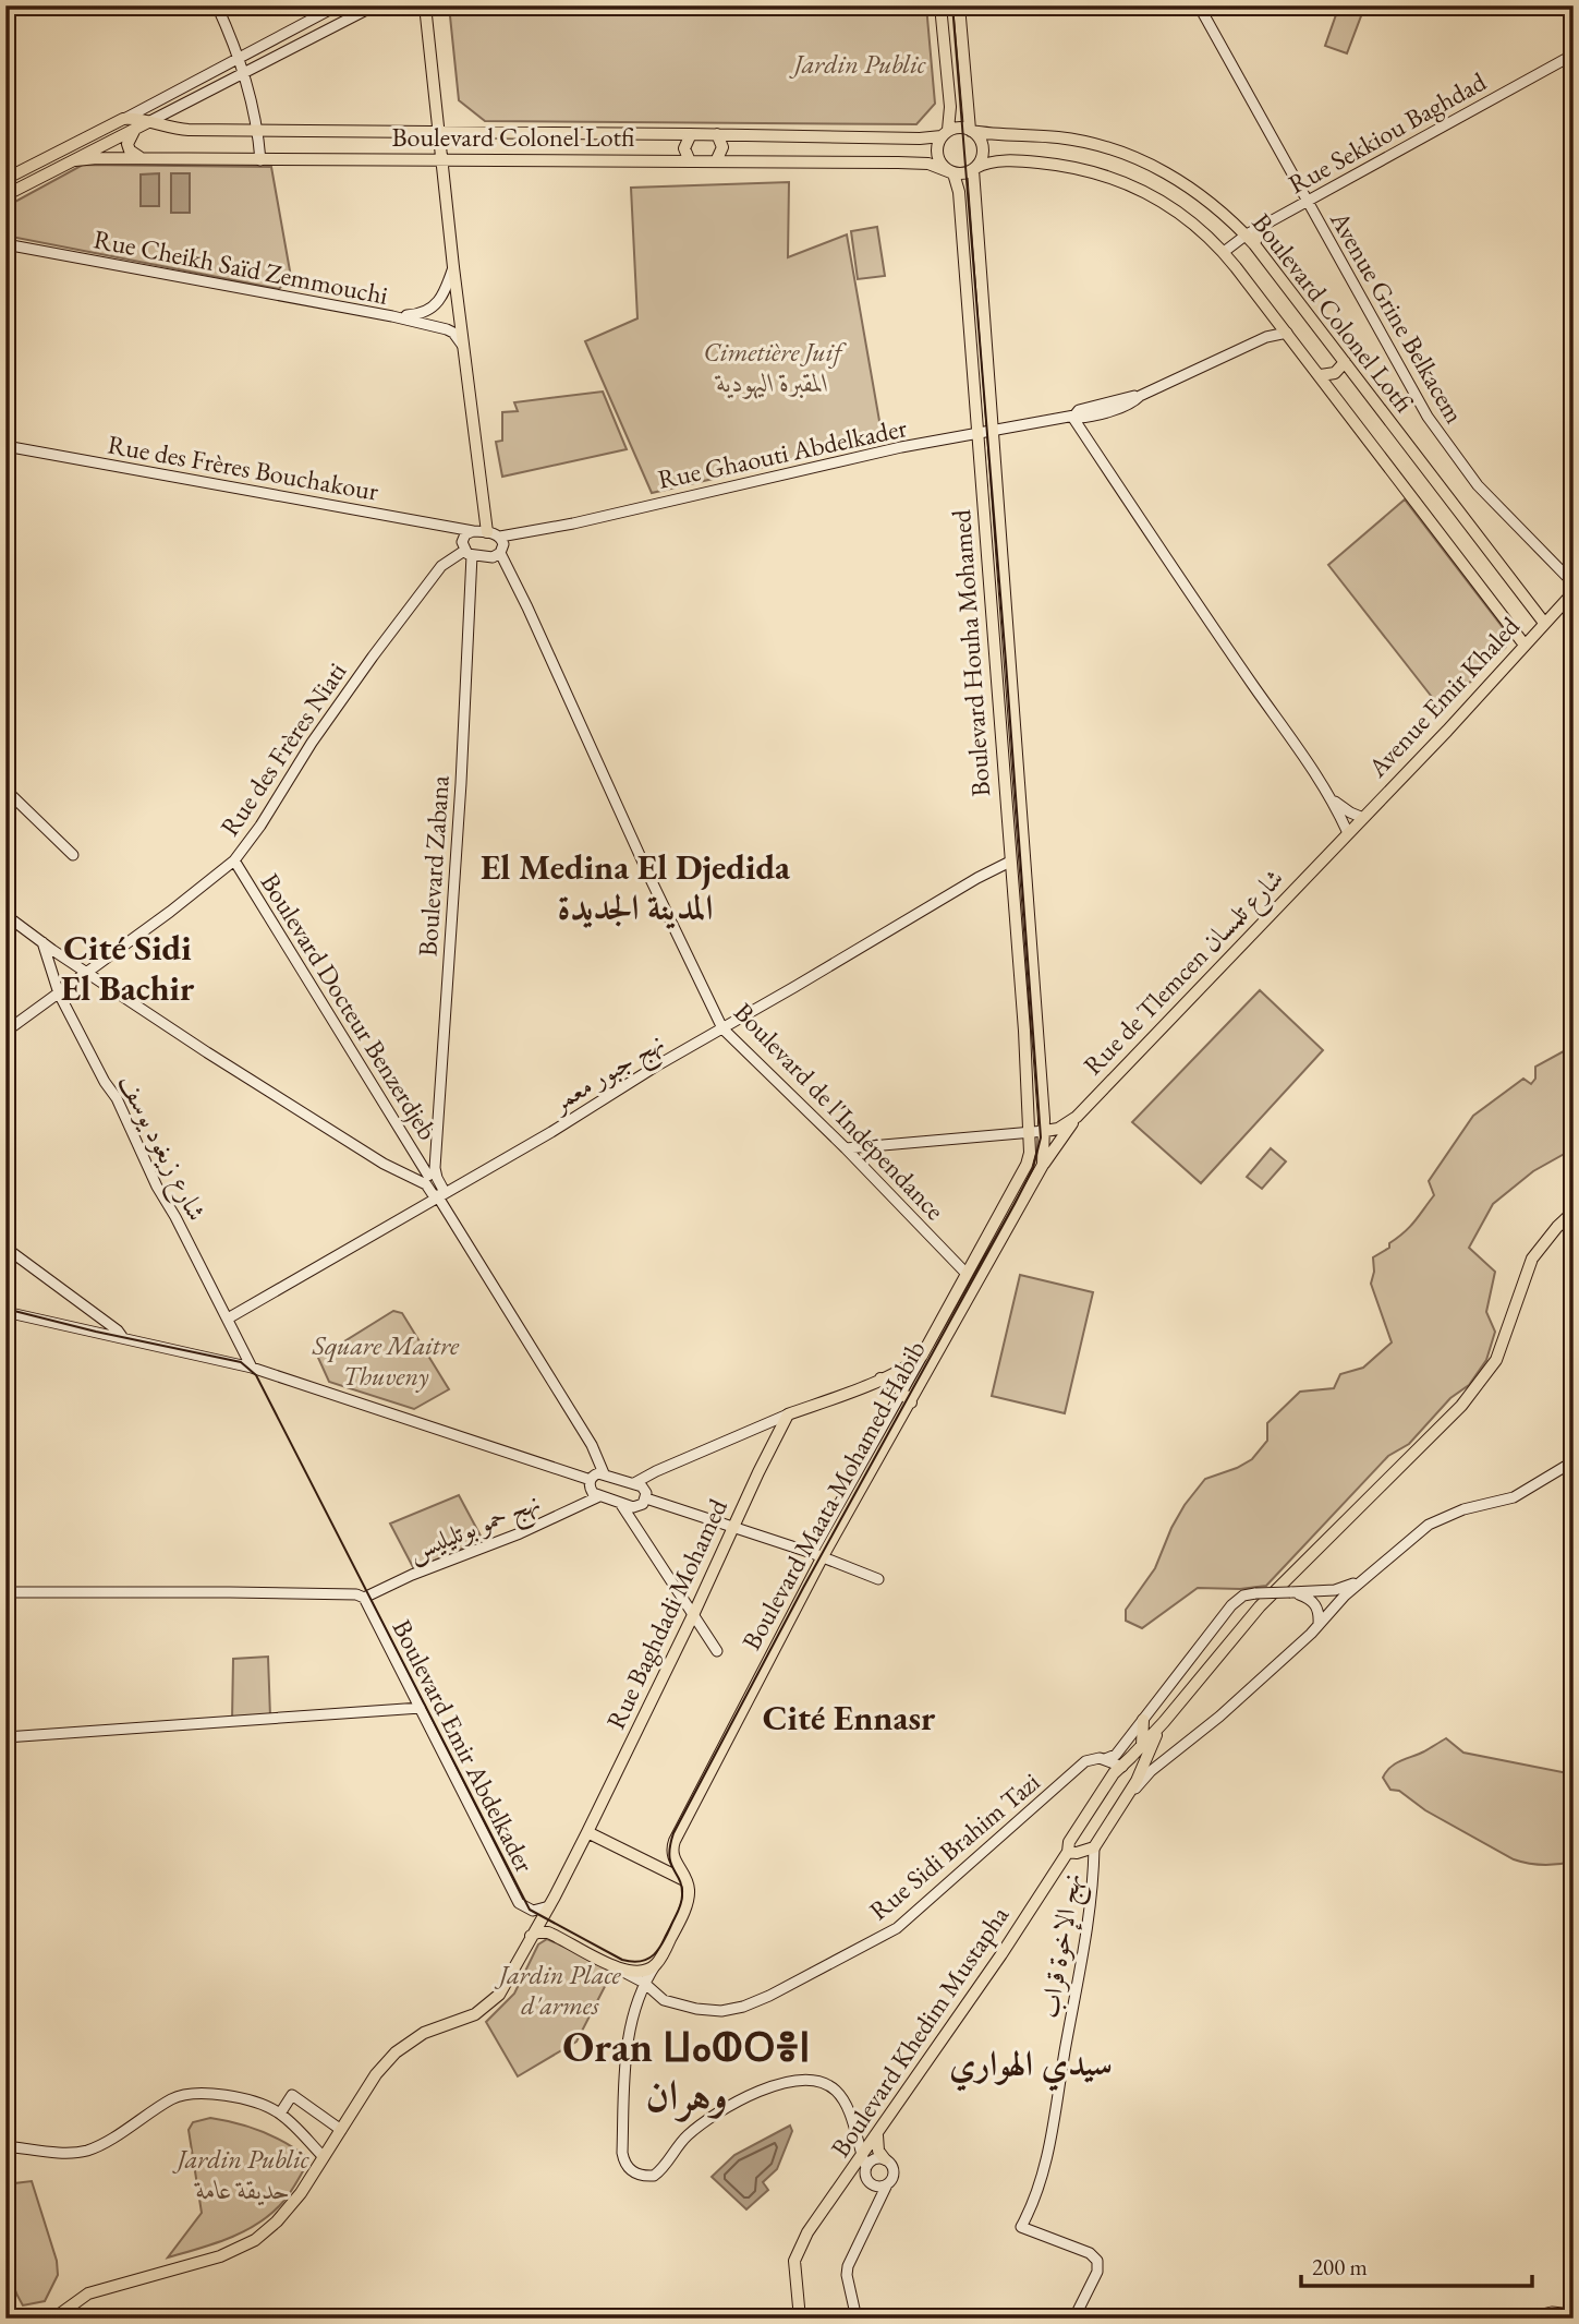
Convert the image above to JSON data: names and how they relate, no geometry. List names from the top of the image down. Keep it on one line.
{"streets":{"main road":["Rue Sekkiou Baghdad","Boulevard Colonel Lotfi","Rue Cheikh Saïd Zemmouchi","Avenue Grine Belkacem","Rue Ghaouti Abdelkader","Rue des Frères Bouchakour","Boulevard Houha Mohamed","Avenue Emir Khaled","Rue des Frères Niati","Boulevard Zabana","Rue de Tlemcen شارع تلمسان","Boulevard Docteur Benzerdjeb","نهج جبور معمر","Boulevard de l'Indépendance","شارع زيغود يوسف","Boulevard Maata Mohamed Habib","نهج حمو بوتليليس","Rue Baghdadi Mohamed","Boulevard Emir Abdelkader","Rue Sidi Brahim Tazi","نهج الإخوة قراب","Boulevard Khedim Mustapha"]},"crossings":[["Rue Sekkiou Baghdad","Boulevard Colonel Lotfi"],["Rue Sekkiou Baghdad","Avenue Grine Belkacem"],["Boulevard Colonel Lotfi","Rue Ghaouti Abdelkader"],["Boulevard Colonel Lotfi","Boulevard Houha Mohamed"],["Boulevard Colonel Lotfi","Avenue Emir Khaled"],["Rue Ghaouti Abdelkader","Rue des Frères Bouchakour"],["Rue Ghaouti Abdelkader","Boulevard Houha Mohamed"],["Boulevard Houha Mohamed","Rue de Tlemcen شارع تلمسان"],["Boulevard Houha Mohamed","نهج جبور معمر"],["Boulevard Houha Mohamed","Boulevard Maata Mohamed Habib"],["Avenue Emir Khaled","Rue de Tlemcen شارع تلمسان"],["Rue des Frères Niati","Boulevard Zabana"],["Rue des Frères Niati","Boulevard Docteur Benzerdjeb"],["Rue des Frères Niati","شارع زيغود يوسف"],["Boulevard Zabana","Boulevard Docteur Benzerdjeb"],["Rue de Tlemcen شارع تلمسان","Boulevard Maata Mohamed Habib"],["Boulevard Docteur Benzerdjeb","نهج جبور معمر"],["نهج جبور معمر","Boulevard de l'Indépendance"],["نهج جبور معمر","شارع زيغود يوسف"],["Boulevard de l'Indépendance","Boulevard Maata Mohamed Habib"],["نهج حمو بوتليليس","Boulevard Emir Abdelkader"],["Rue Baghdadi Mohamed","Boulevard Emir Abdelkader"]],"districts":["El Medina El Djedida المدينة الجديدة","Cité Sidi El Bachir","Cité Ennasr","Oran ⵡⴰⵀⵔⴻⵏ وهران","سيدي الهواري"],"parks":["Jardin Public","Cimetière Juif المقبرة اليهودية","Square Maitre Thuveny","Jardin Place d'armes","Jardin Public حديقة عامة"],"scale_bar":"200 m"}
